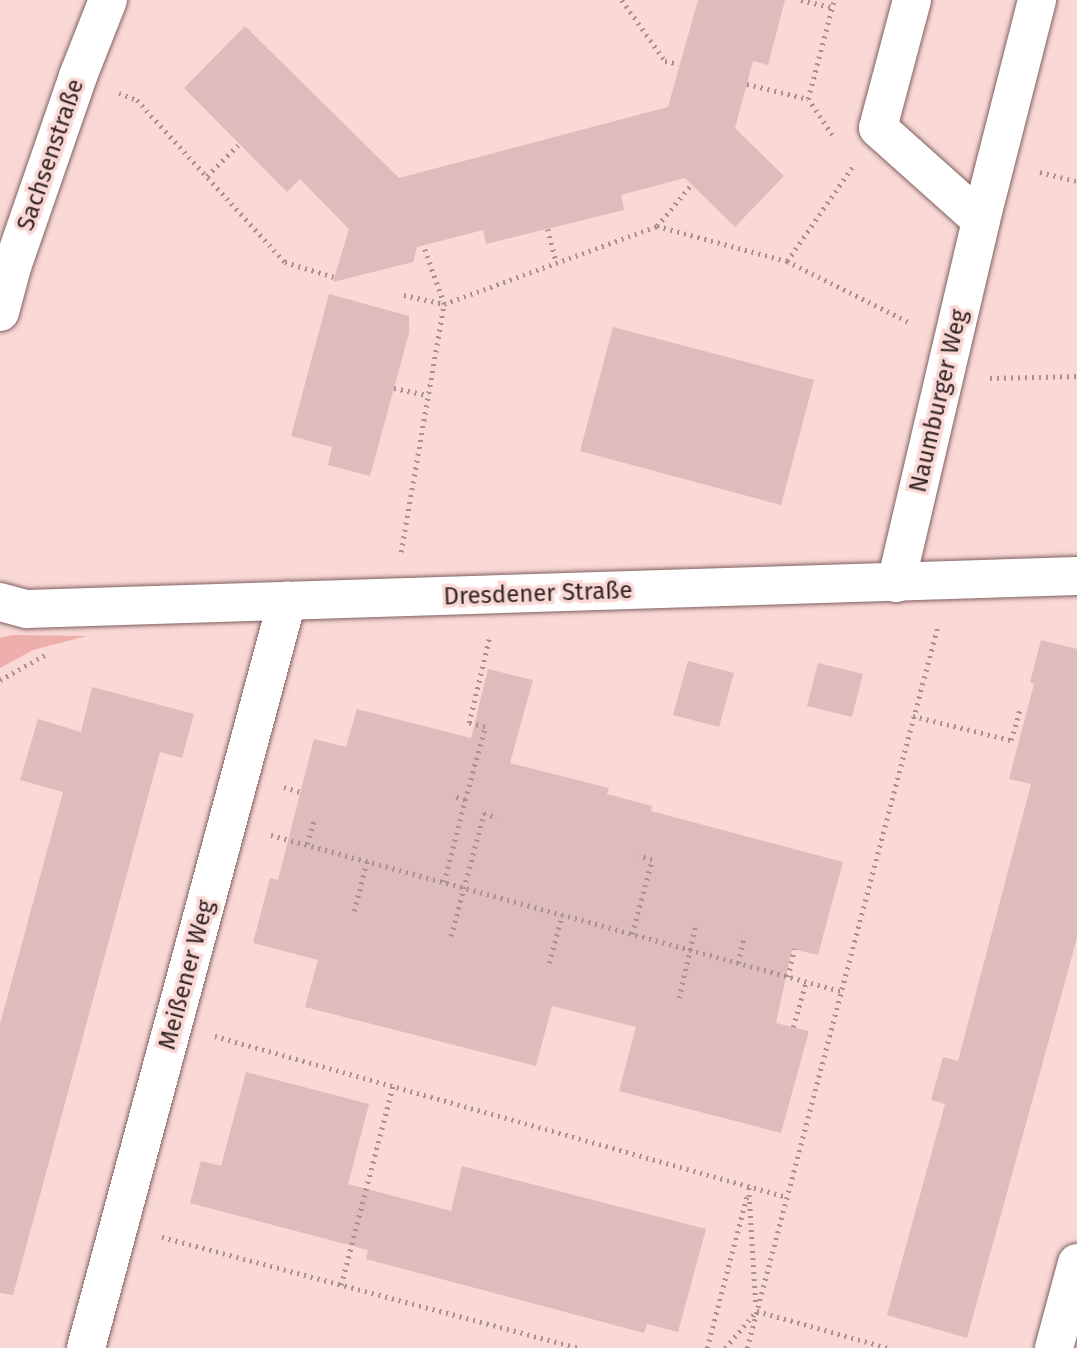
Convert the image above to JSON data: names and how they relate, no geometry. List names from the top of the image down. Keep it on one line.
{"streets":{"street":["Sachsenstraße","Naumburger Weg","Dresdener Straße","Meißener Weg"]},"crossings":[["Naumburger Weg","Dresdener Straße"],["Dresdener Straße","Meißener Weg"]]}
